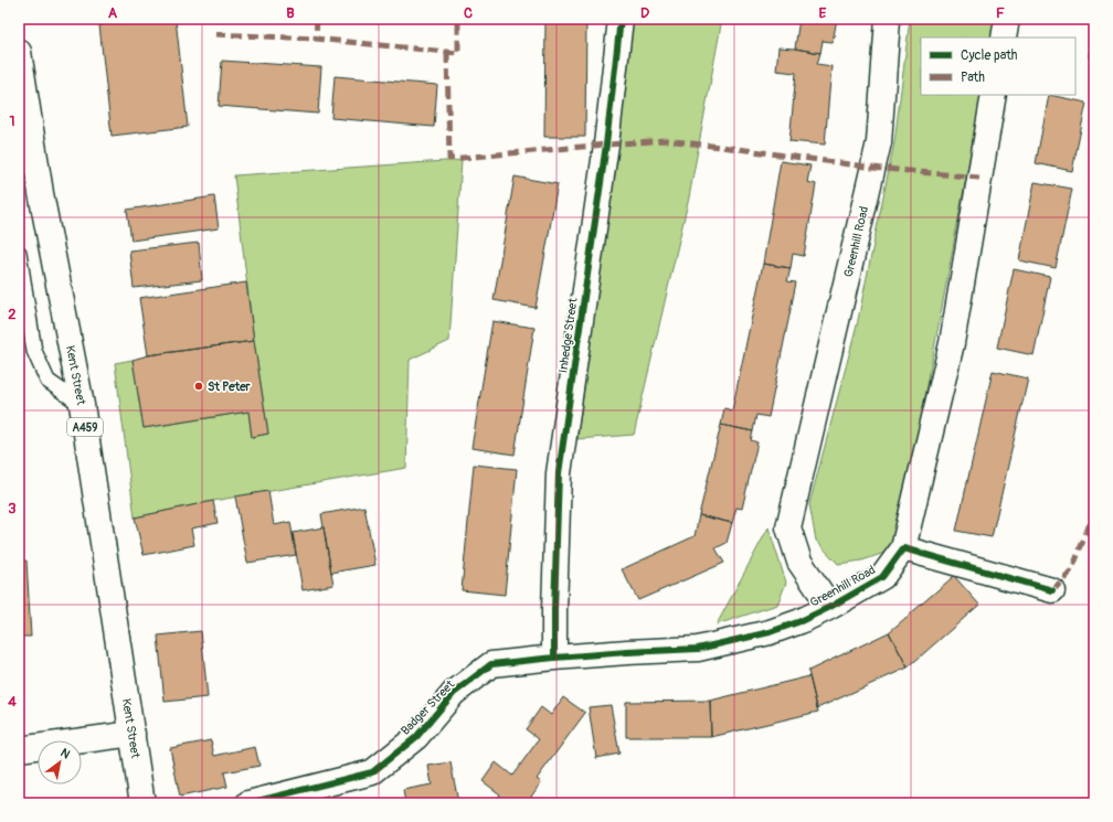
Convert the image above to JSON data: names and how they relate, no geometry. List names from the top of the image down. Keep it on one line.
{"streets":{"street":["Greenhill Road","Inhedge Street","Kent Street","A459","Badger Street"]},"crossings":[["Greenhill Road","Badger Street"],["Inhedge Street","Badger Street"]],"places":["St Peter"],"legend":["Cycle path","Path"],"north":"top right","grid":{"columns":["A","B","C","D","E","F"],"rows":["1","2","3","4"]}}
